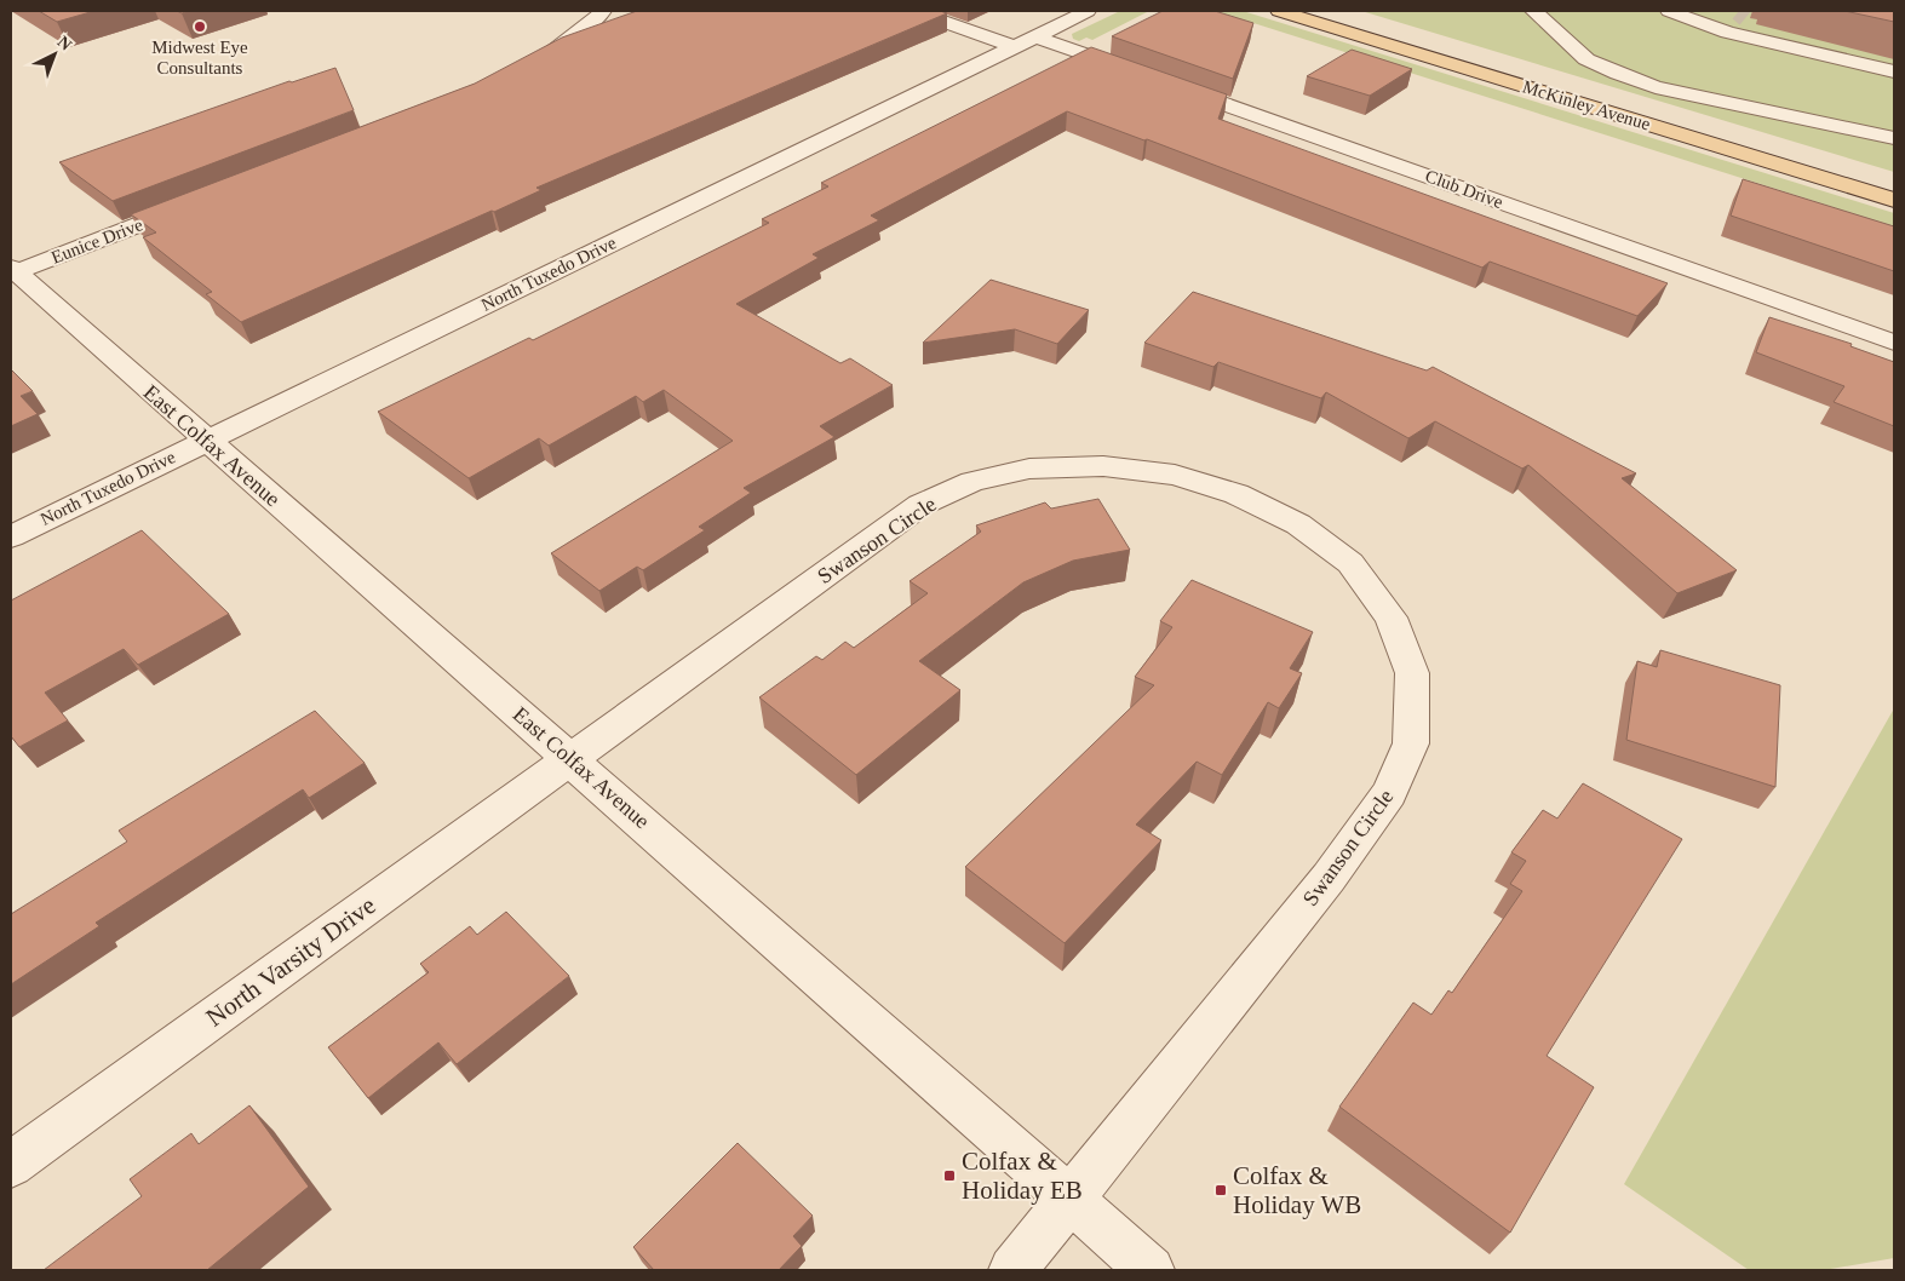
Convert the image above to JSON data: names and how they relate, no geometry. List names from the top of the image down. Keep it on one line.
{"streets":{"main road":["McKinley Avenue"],"street":["Club Drive","Eunice Drive","North Tuxedo Drive","East Colfax Avenue","Swanson Circle","North Varsity Drive"]},"crossings":[["Club Drive","North Tuxedo Drive"],["Eunice Drive","East Colfax Avenue"],["North Tuxedo Drive","East Colfax Avenue"],["East Colfax Avenue","Swanson Circle"],["East Colfax Avenue","North Varsity Drive"],["Swanson Circle","North Varsity Drive"]],"places":{"other":["Midwest Eye Consultants"],"transit":["Colfax & Holiday EB","Colfax & Holiday WB"]},"north":"top right"}
